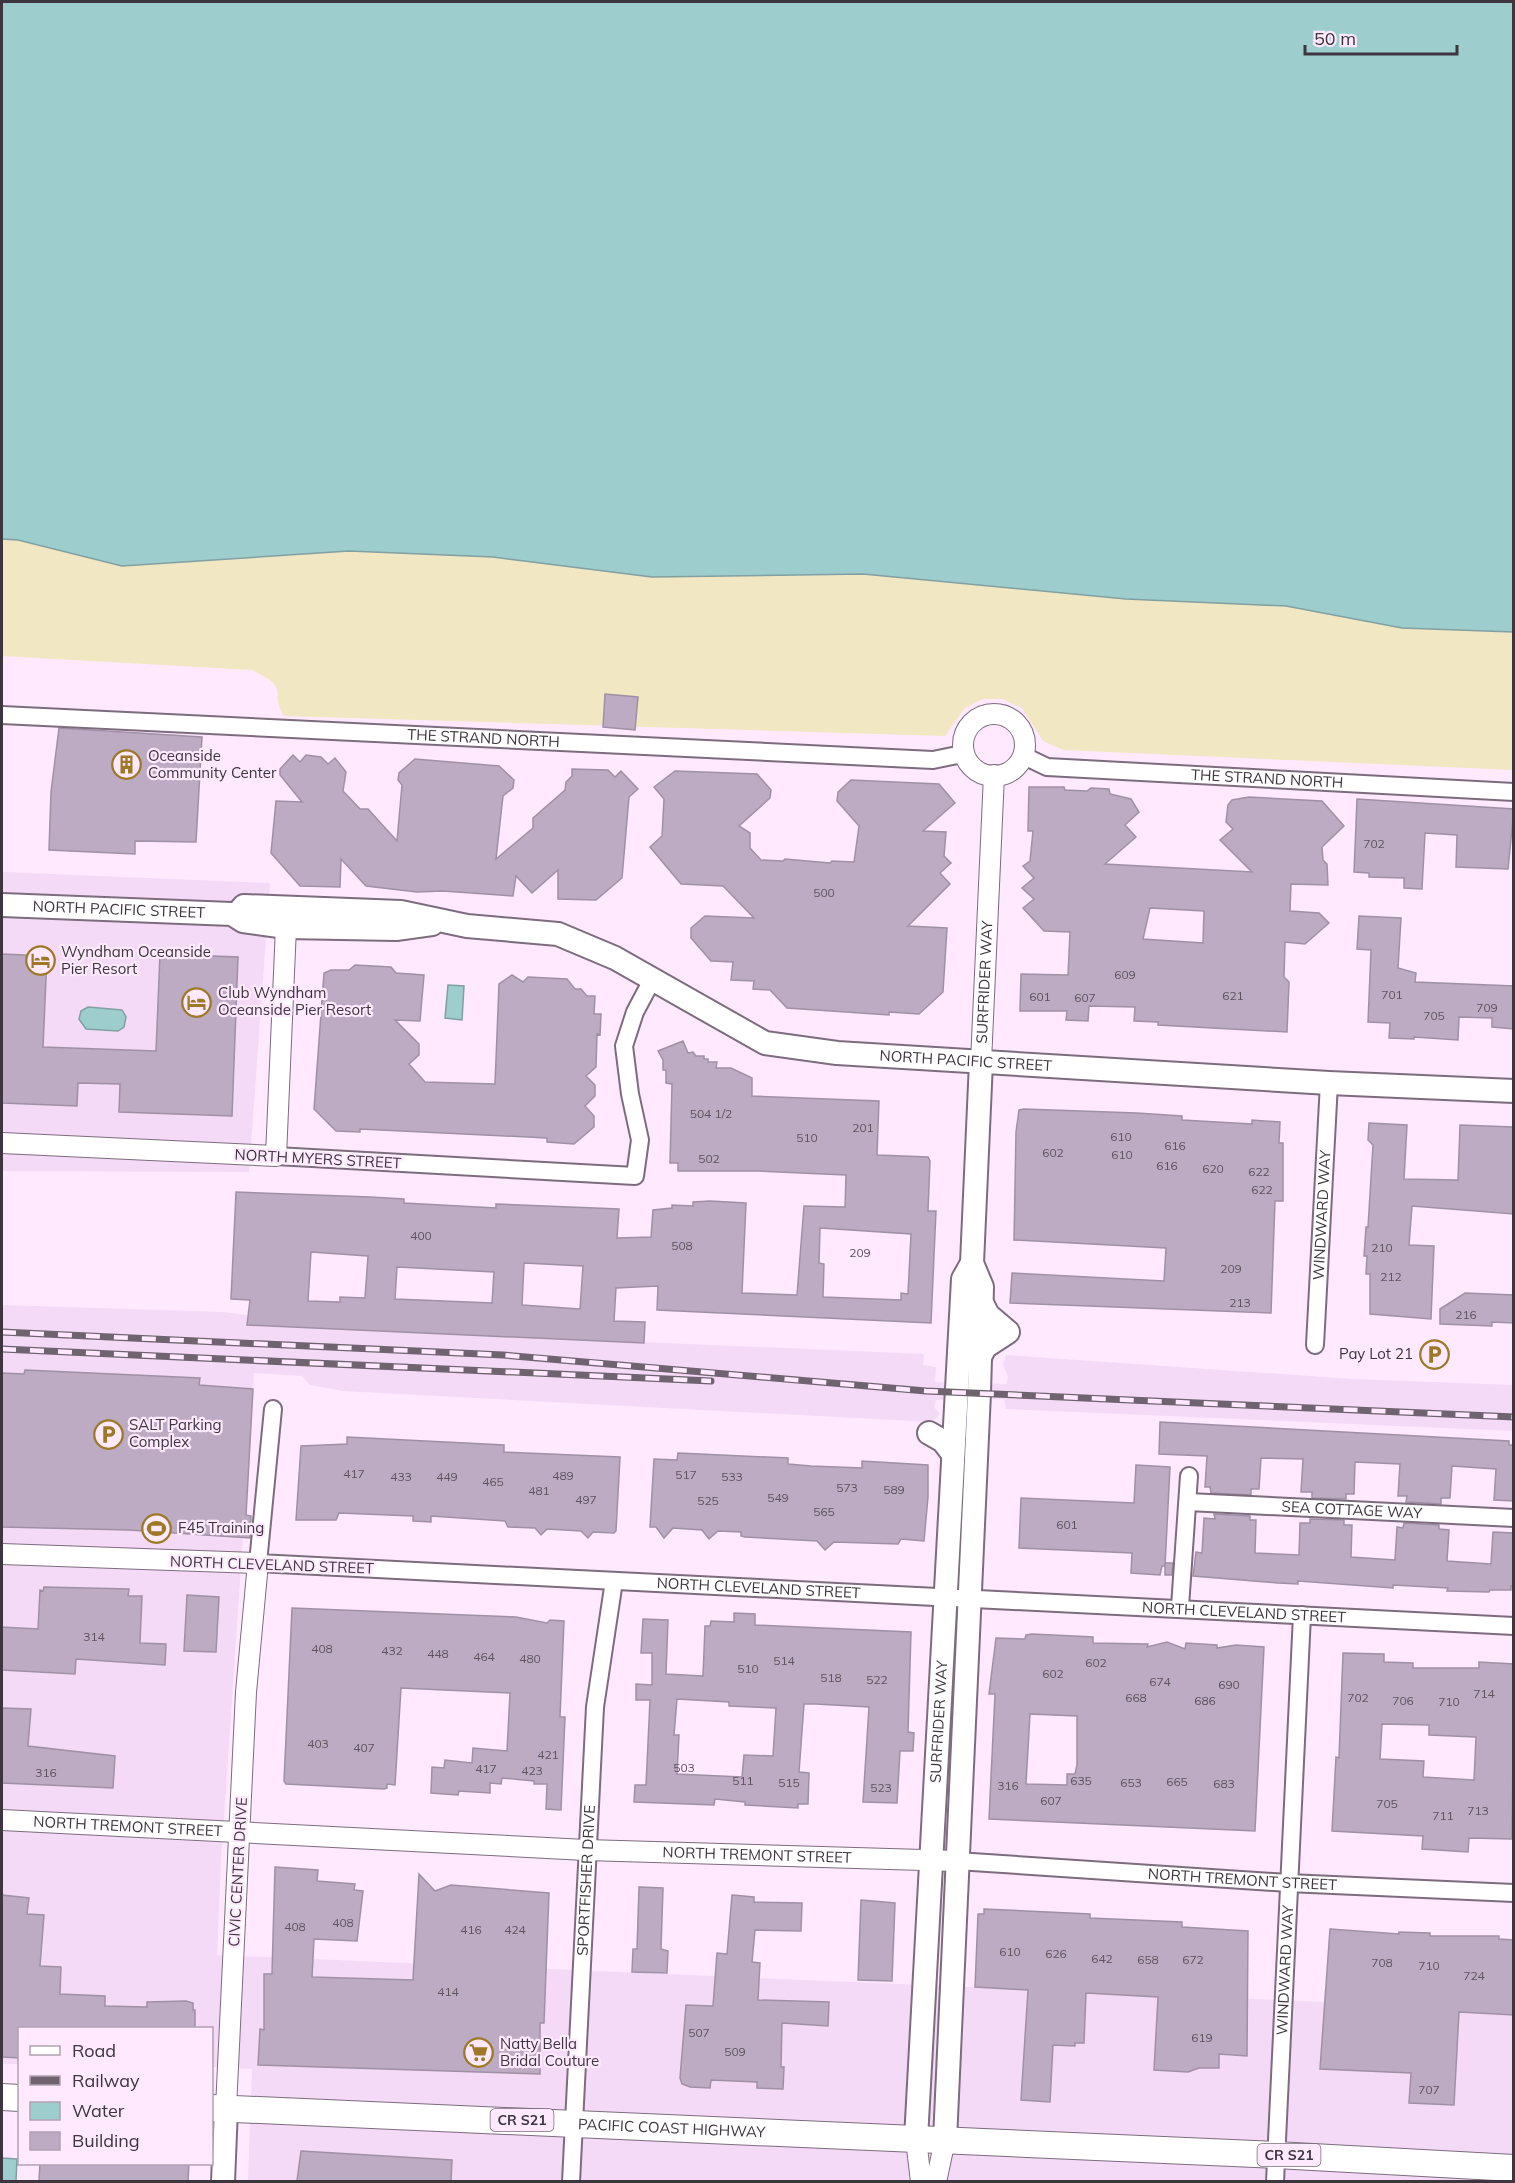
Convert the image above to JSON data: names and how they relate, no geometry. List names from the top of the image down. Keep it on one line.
{"streets":{"main road":["NORTH PACIFIC STREET","SURFRIDER WAY","CIVIC CENTER DRIVE","CR S21","PACIFIC COAST HIGHWAY"],"street":["THE STRAND NORTH","NORTH MYERS STREET","WINDWARD WAY","SEA COTTAGE WAY","NORTH CLEVELAND STREET","NORTH TREMONT STREET","SPORTFISHER DRIVE"]},"crossings":[["THE STRAND NORTH","SURFRIDER WAY"],["NORTH PACIFIC STREET","SURFRIDER WAY"],["NORTH PACIFIC STREET","NORTH MYERS STREET"],["NORTH PACIFIC STREET","WINDWARD WAY"],["SURFRIDER WAY","NORTH CLEVELAND STREET"],["SURFRIDER WAY","NORTH TREMONT STREET"],["SURFRIDER WAY","CR S21"],["SURFRIDER WAY","PACIFIC COAST HIGHWAY"],["WINDWARD WAY","NORTH CLEVELAND STREET"],["WINDWARD WAY","NORTH TREMONT STREET"],["WINDWARD WAY","CR S21"],["NORTH CLEVELAND STREET","CIVIC CENTER DRIVE"],["NORTH CLEVELAND STREET","SPORTFISHER DRIVE"],["NORTH TREMONT STREET","CIVIC CENTER DRIVE"],["NORTH TREMONT STREET","SPORTFISHER DRIVE"],["CIVIC CENTER DRIVE","PACIFIC COAST HIGHWAY"],["SPORTFISHER DRIVE","PACIFIC COAST HIGHWAY"],["CR S21","PACIFIC COAST HIGHWAY"]],"places":{"building":["Oceanside Community Center"],"hotel":["Wyndham Oceanside Pier Resort","Club Wyndham Oceanside Pier Resort"],"parking":["Pay Lot 21","SALT Parking Complex"],"sports":["F45 Training"],"supermarket":["Natty Bella Bridal Couture"]},"house_numbers":["702","500","609","701","621","601","607","709","705","504 1/2","201","610","510","616","602","610","502","616","620","622","622","400","508","210","209","209","212","213","216","417","517","489","433","449","533","465","573","589","481","549","497","525","565","601","314","408","432","448","464","480","514","602","510","602","518","522","674","690","714","668","702","686","706","710","403","407","421","503","417","423","316","511","635","665","515","653","683","316","523","607","705","713","711","408","408","416","424","610","626","642","658","672","708","710","724","414","507","619","509","707"],"legend":["Road","Railway","Water","Building"],"scale_bar":"50 m"}
